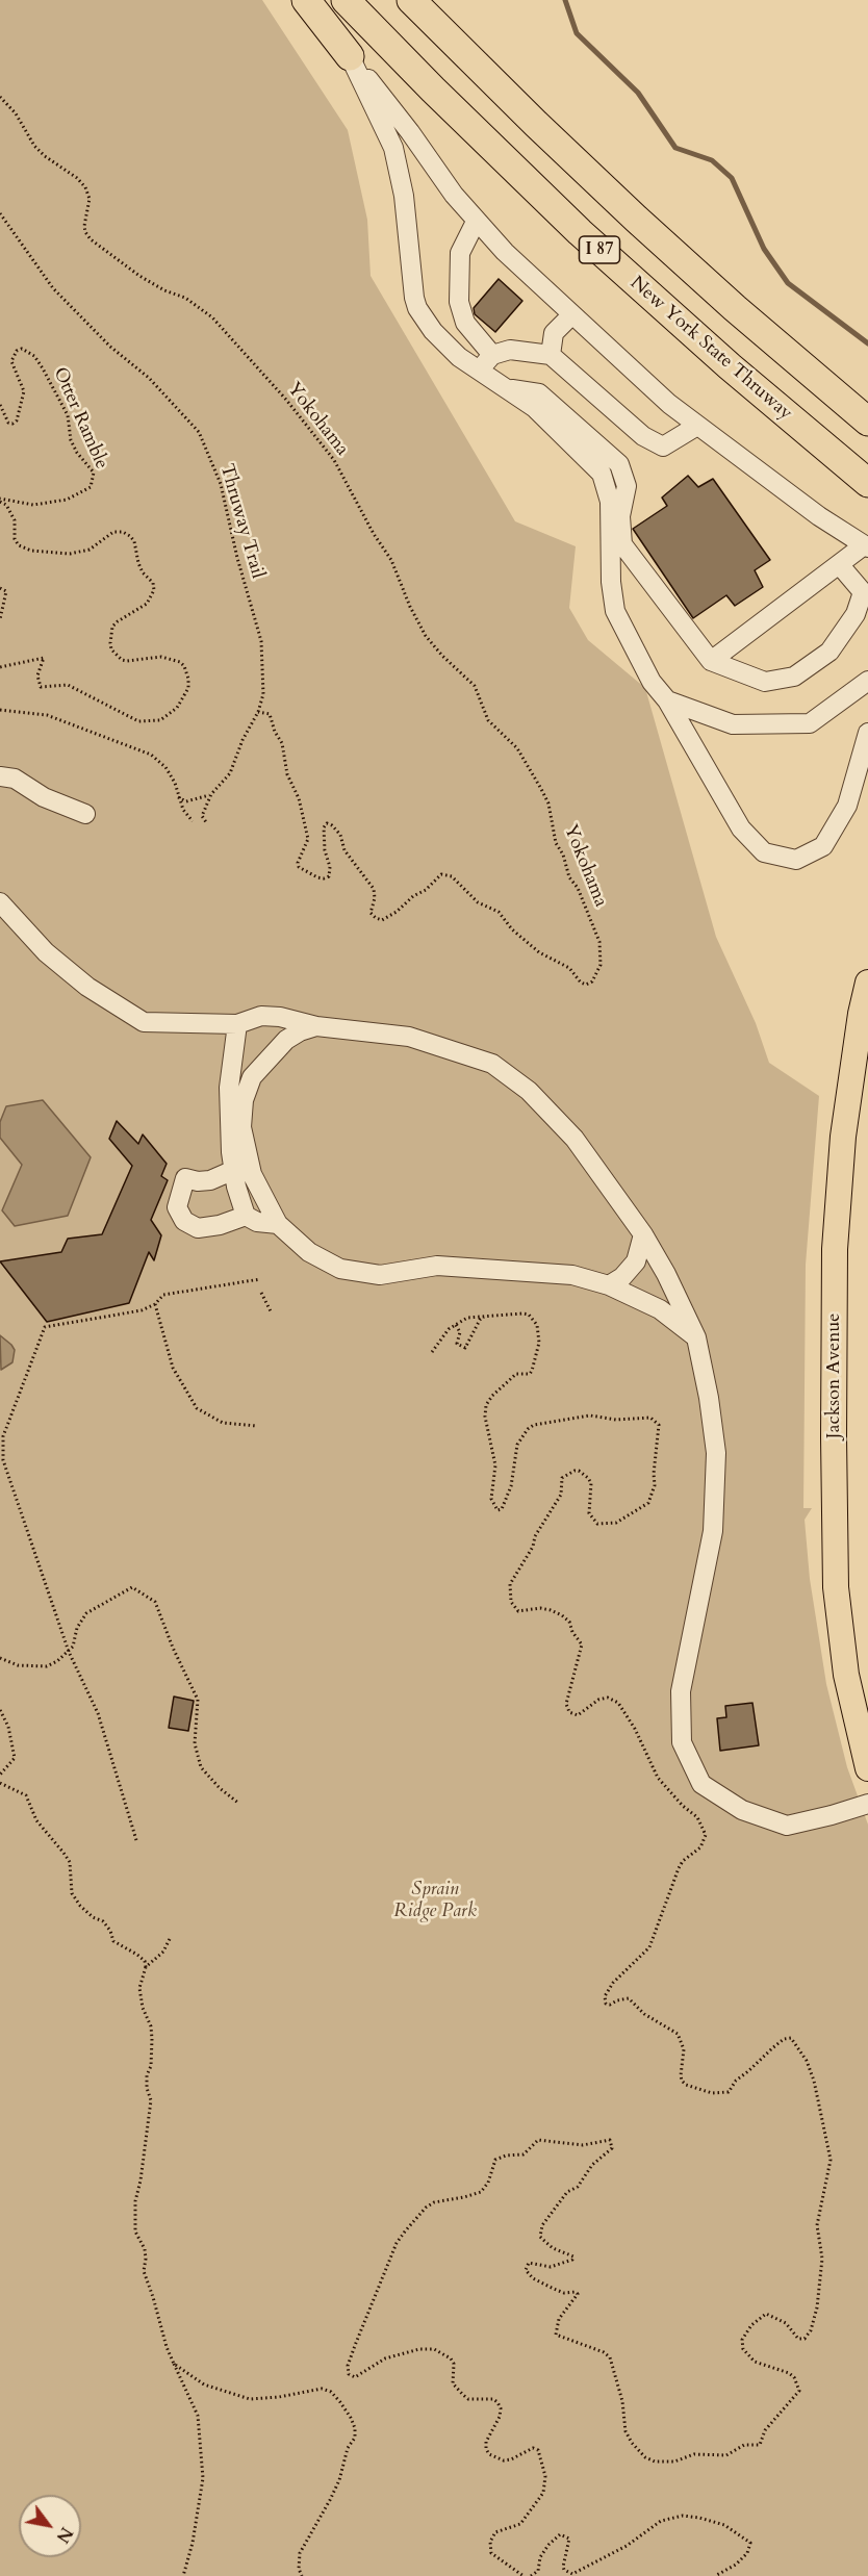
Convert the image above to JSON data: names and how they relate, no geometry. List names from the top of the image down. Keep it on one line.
{"streets":{"highway":["I 87","New York State Thruway"],"main road":["Jackson Avenue"],"path":["Otter Ramble","Yokohama","Thruway Trail"]},"crossings":[["Yokohama","Thruway Trail"]],"parks":["Sprain Ridge Park"],"north":"bottom right"}
